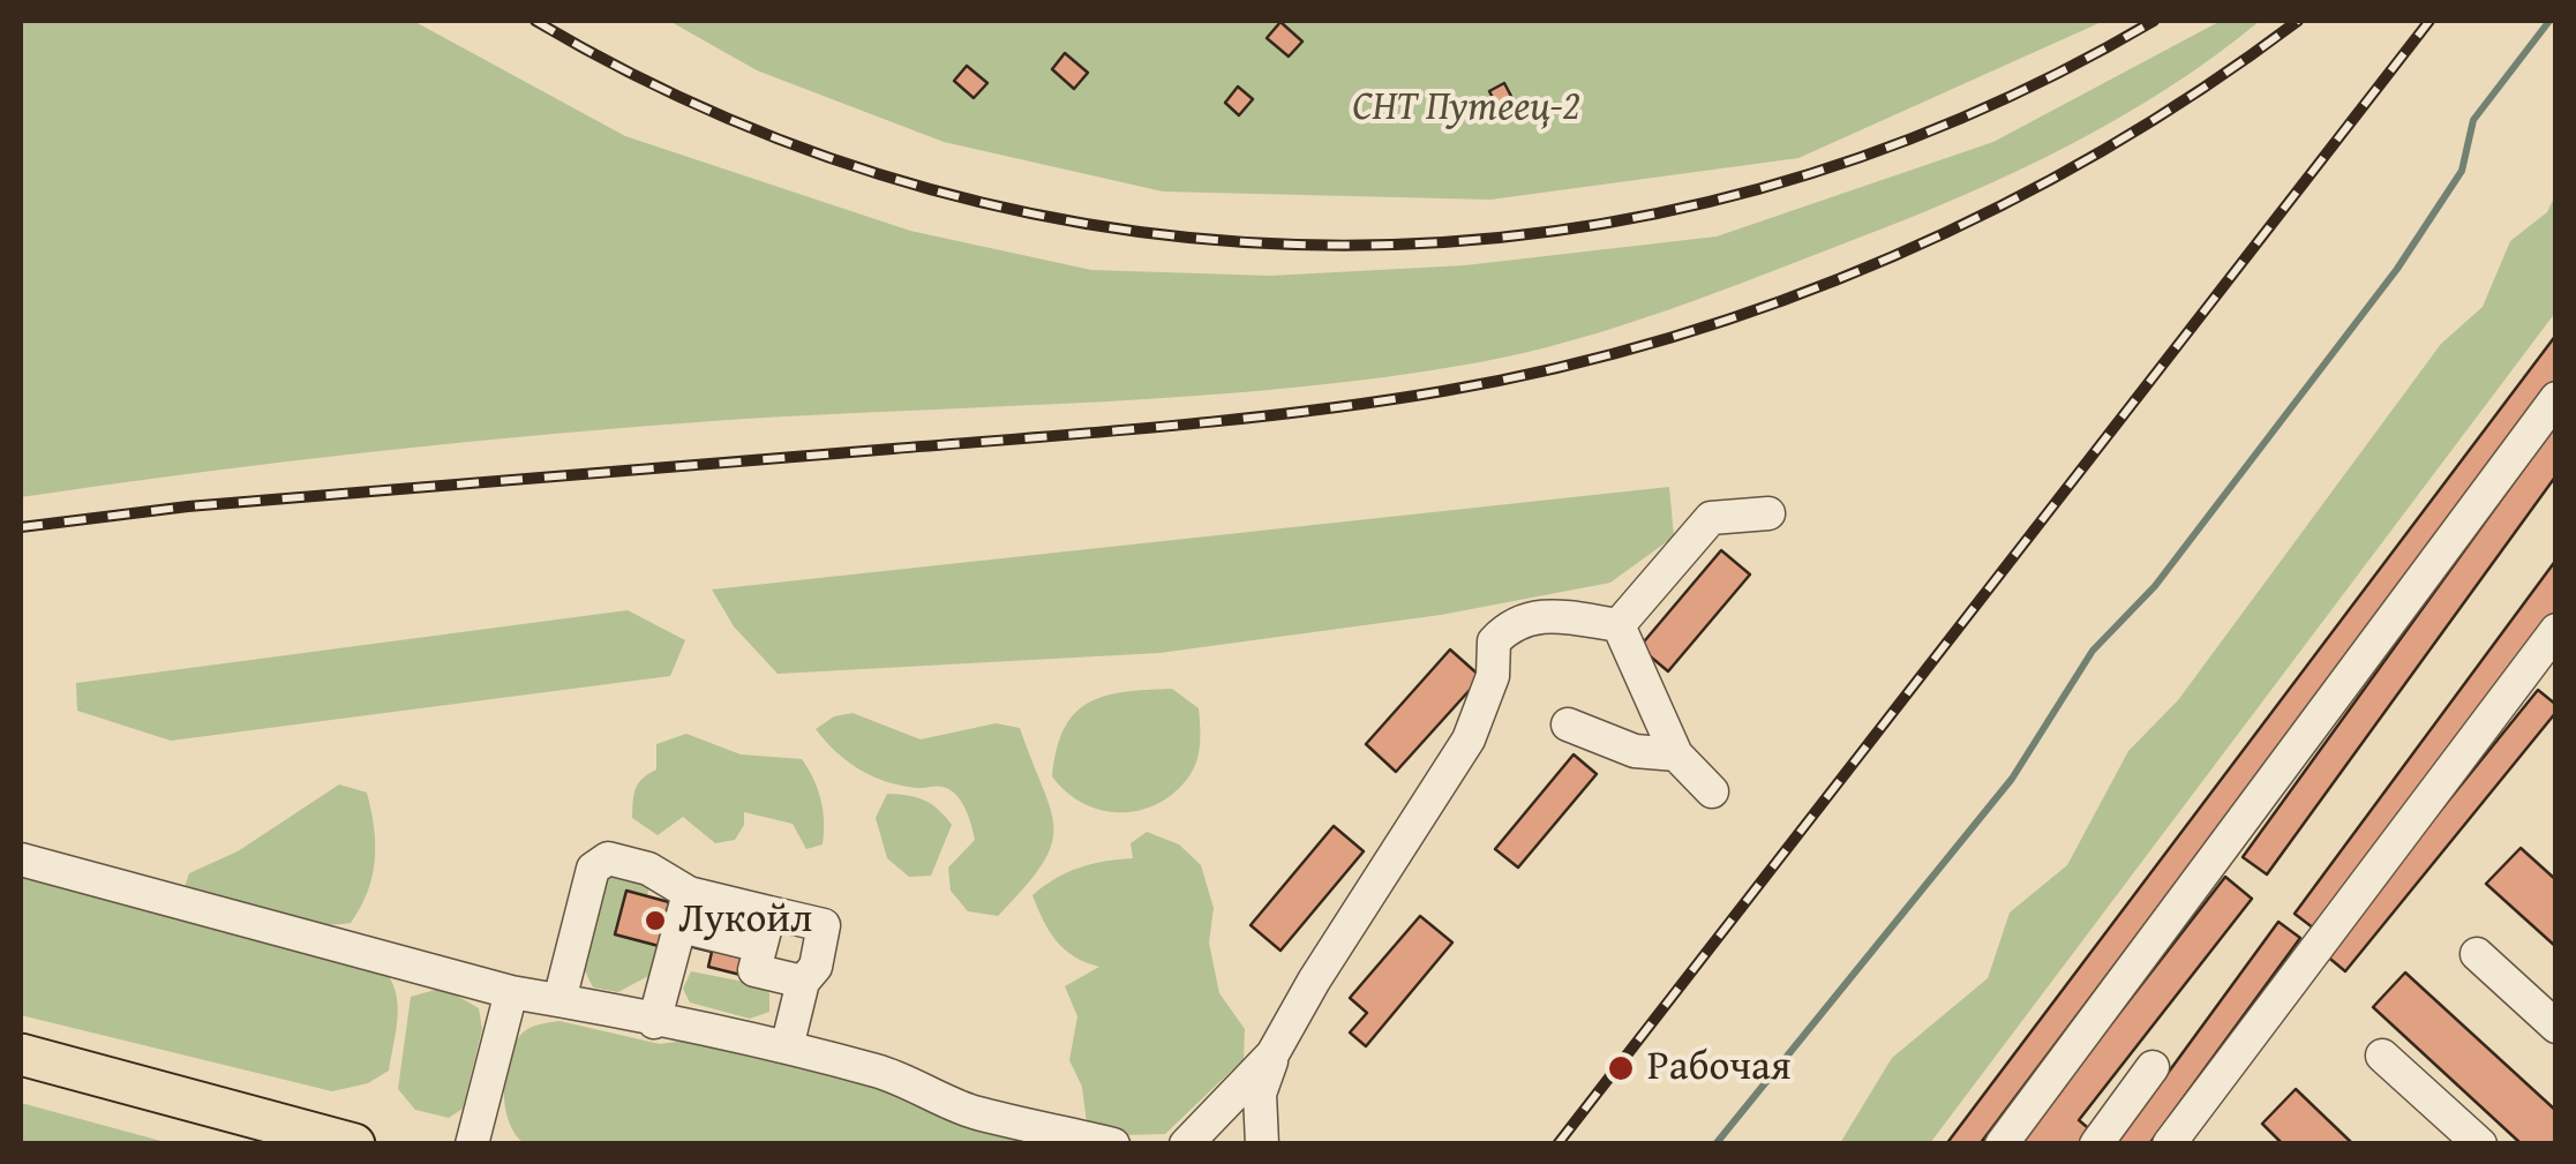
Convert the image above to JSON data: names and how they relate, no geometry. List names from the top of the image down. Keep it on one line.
{"parks":["СНТ Путеец-2"],"places":["Лукойл","Рабочая"]}
